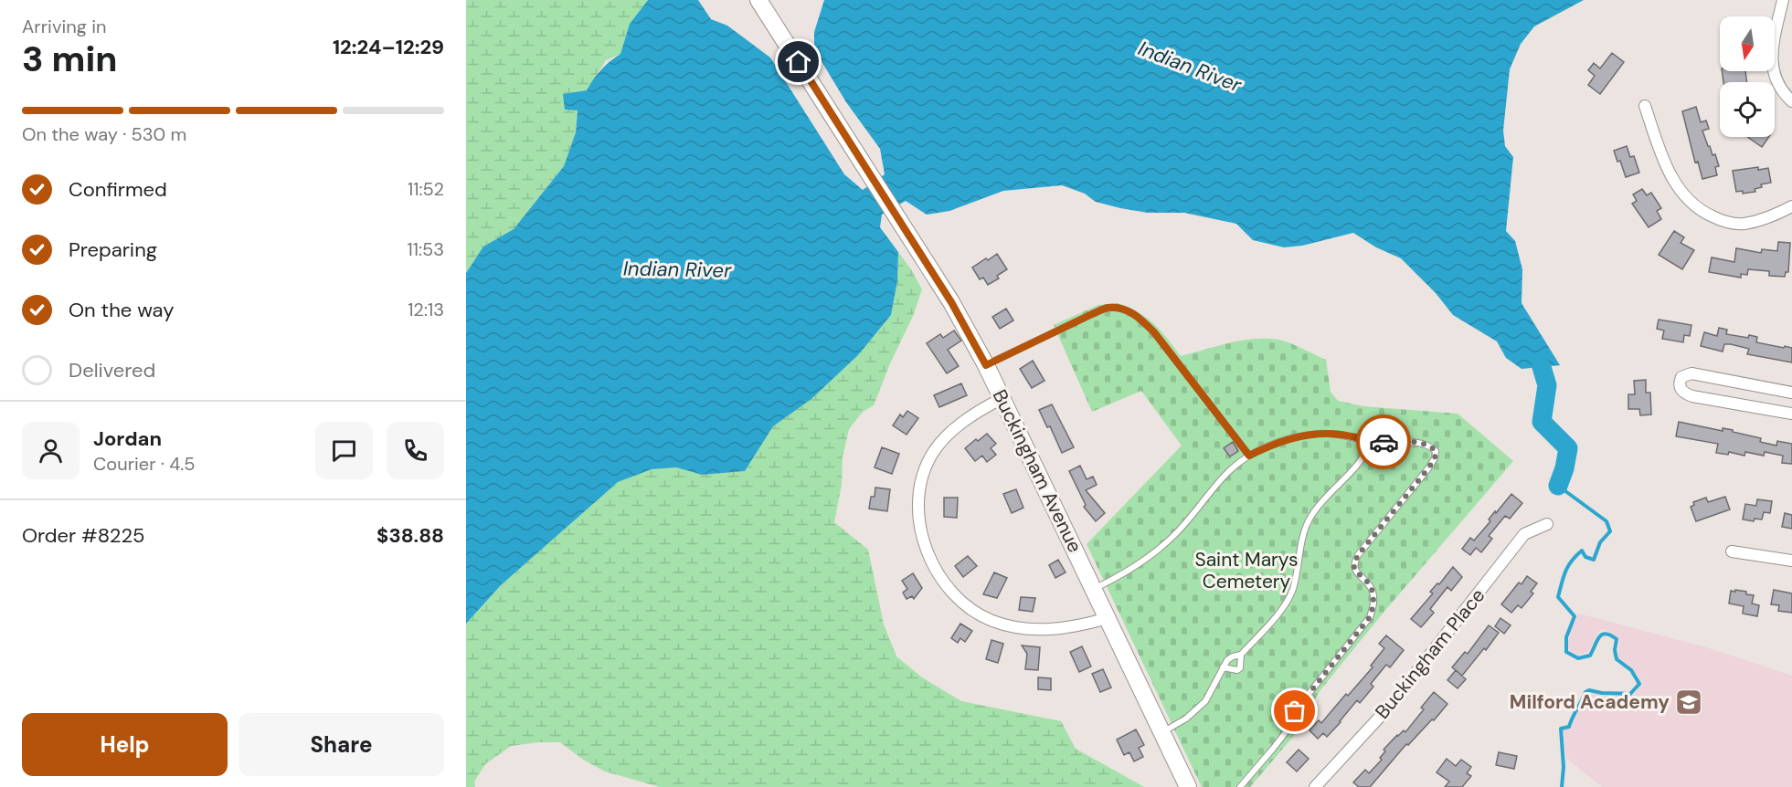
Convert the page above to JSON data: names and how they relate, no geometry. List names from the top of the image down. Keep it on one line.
{"streets":{"main road":["Buckingham Avenue"],"street":["Buckingham Place"]},"water":["Indian River"],"parks":["Saint Marys Cemetery"],"places":{"school or university":["Milford Academy"]},"north":"bottom","page":{"heading":["3 min","Arriving in","12:24–12:29"],"panel":["Jordan","Courier · 4.5","Order #8225","$38.88"],"bar":"On the way · 530 m","list":[["Confirmed","11:52"],["Preparing","11:53"],["On the way","12:13"],"Delivered"],"buttons":["Help","Share"]}}
